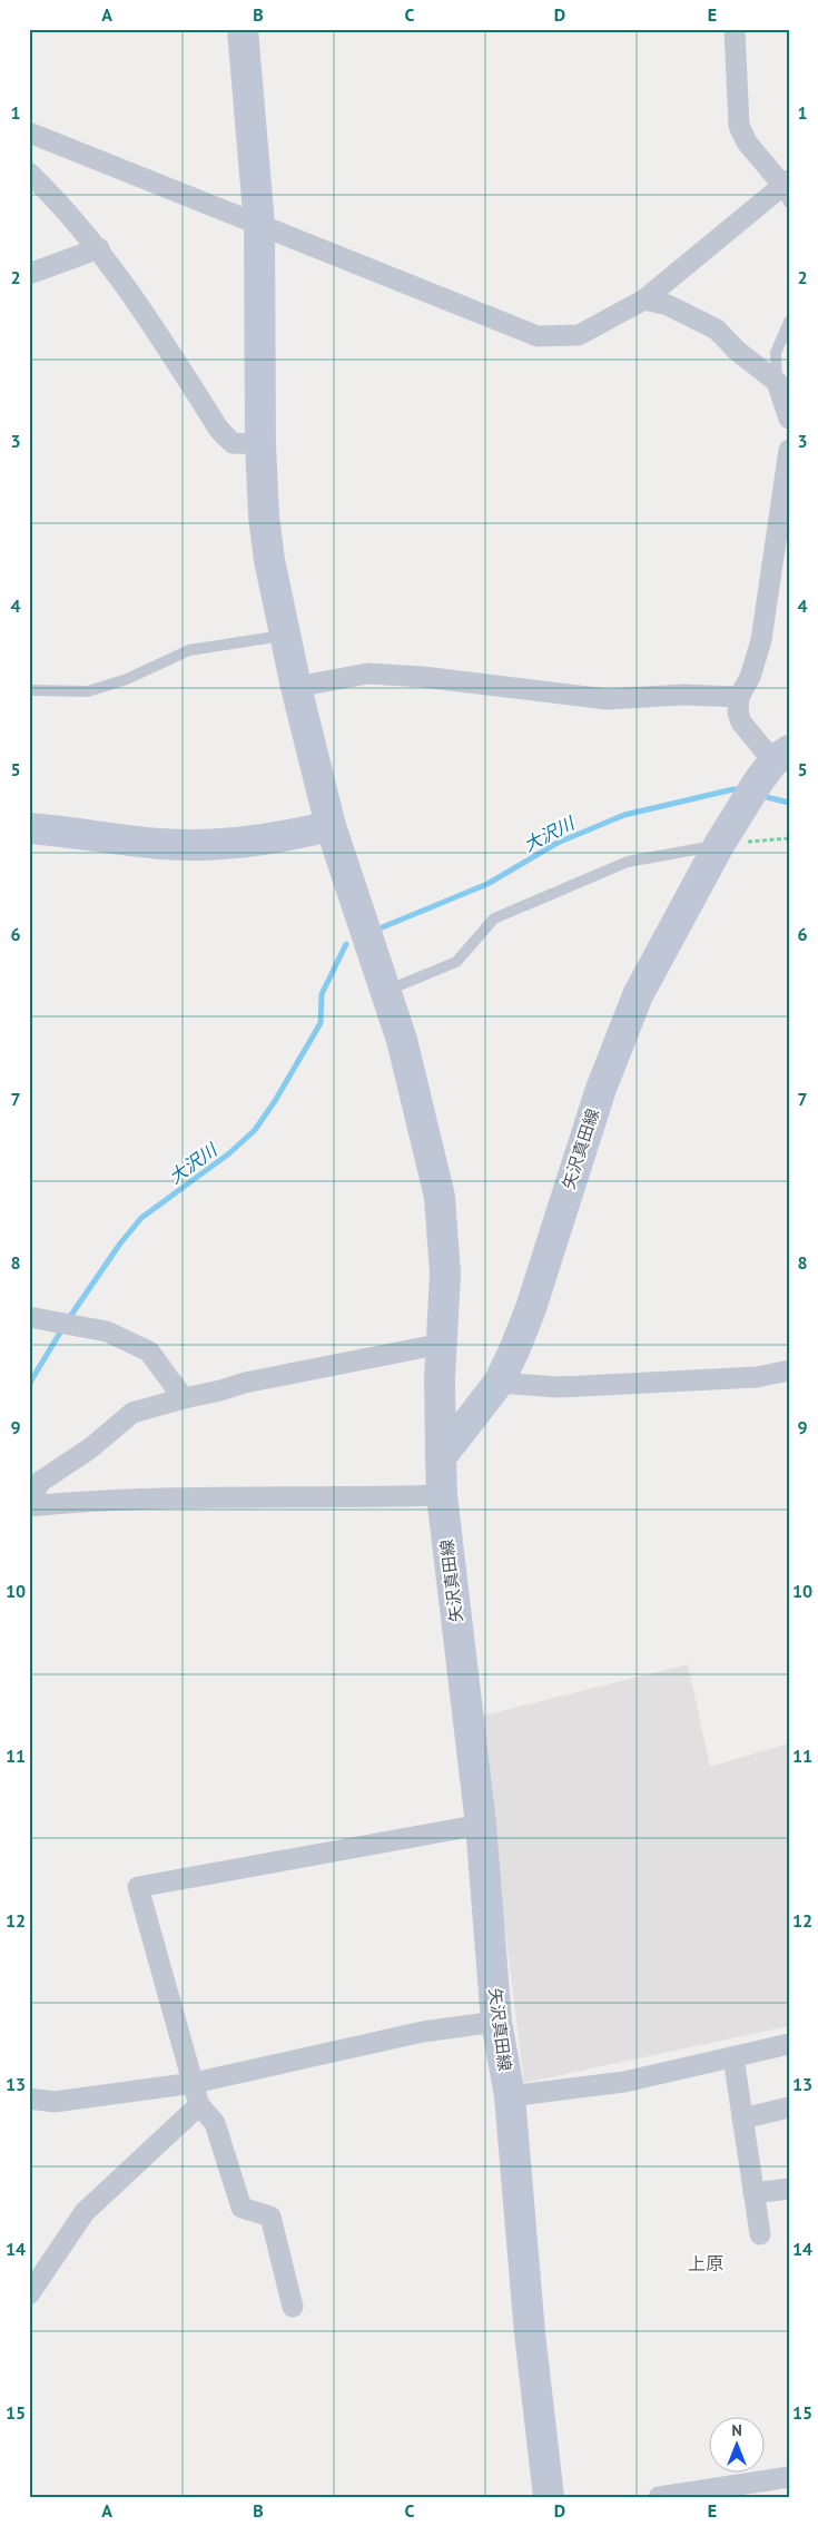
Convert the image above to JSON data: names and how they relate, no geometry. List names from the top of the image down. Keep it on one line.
{"streets":{"main road":["矢沢真田線"]},"districts":["上原"],"water":["大沢川"],"north":"top","grid":{"columns":["A","B","C","D","E"],"rows":["1","2","3","4","5","6","7","8","9","10","11","12","13","14","15"]}}
